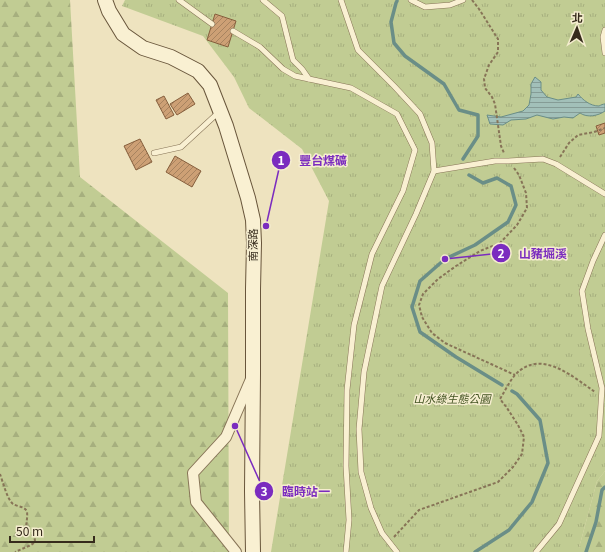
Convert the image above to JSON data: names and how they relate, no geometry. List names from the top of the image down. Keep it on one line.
{"streets":{"main road":["南深路"]},"parks":["山水綠生態公園"],"places":["豐台煤礦","山豬堀溪","臨時站一"],"scale_bar":"50 m","north":"top"}
